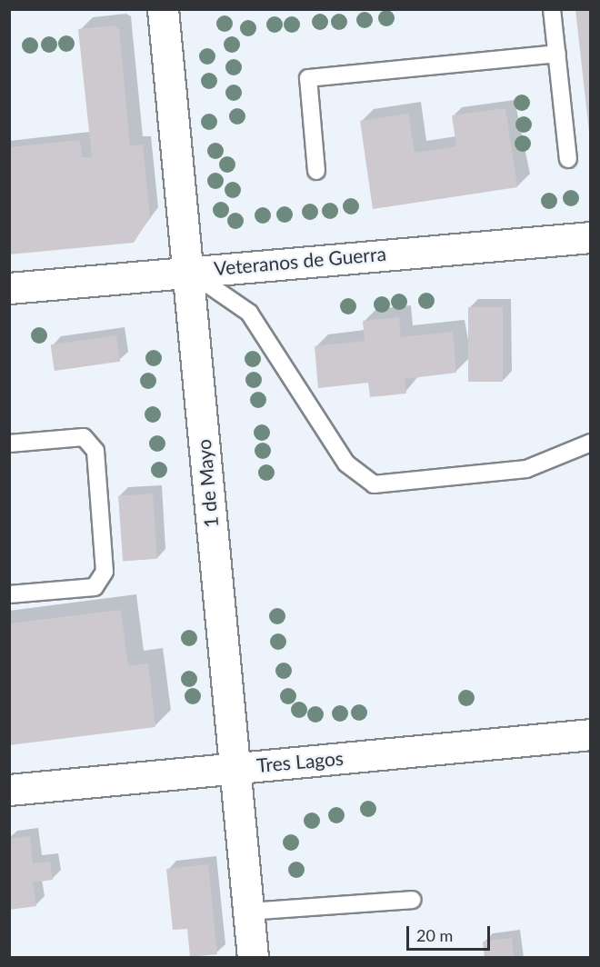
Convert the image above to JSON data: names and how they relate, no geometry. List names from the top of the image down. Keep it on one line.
{"streets":{"street":["Veteranos de Guerra","1 de Mayo","Tres Lagos"]},"crossings":[["Veteranos de Guerra","1 de Mayo"],["1 de Mayo","Tres Lagos"]],"scale_bar":"20 m"}
